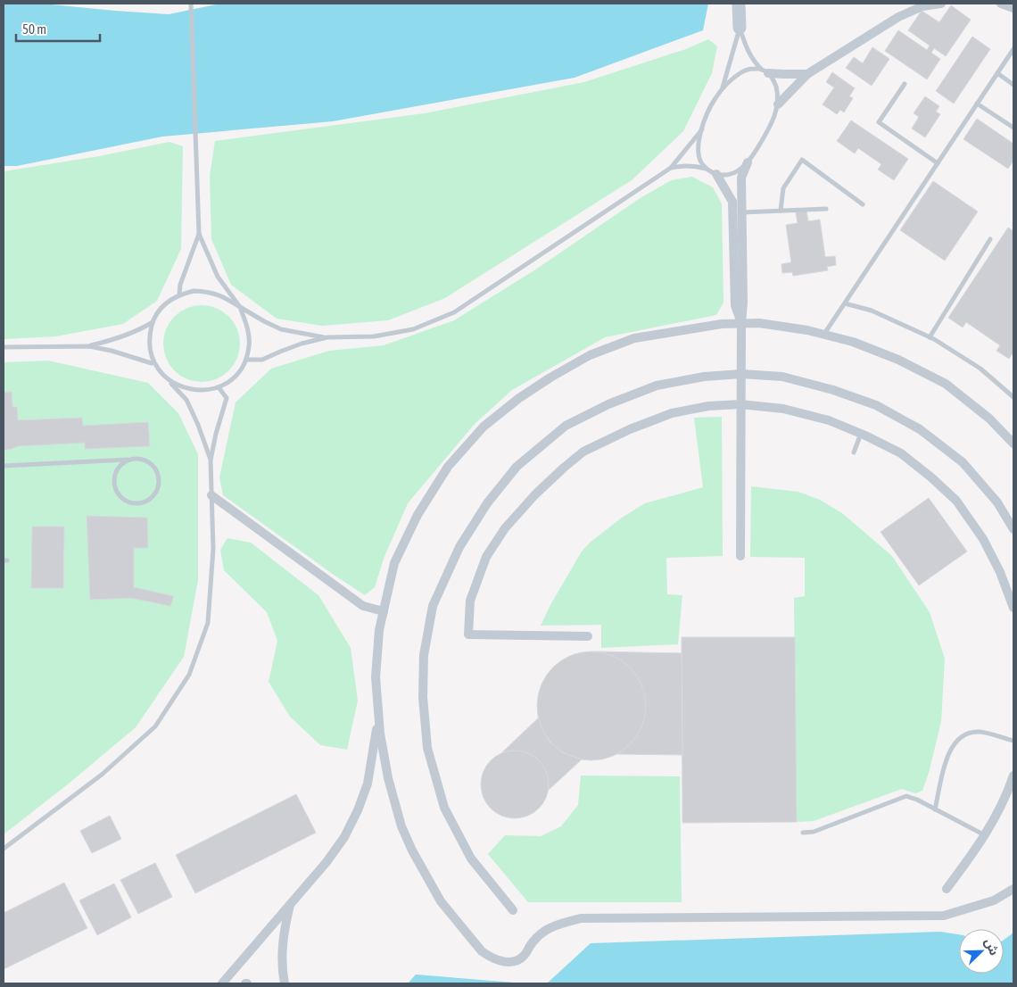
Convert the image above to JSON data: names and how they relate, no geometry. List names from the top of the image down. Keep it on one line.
{"scale_bar":"50 m","north":"top right"}
